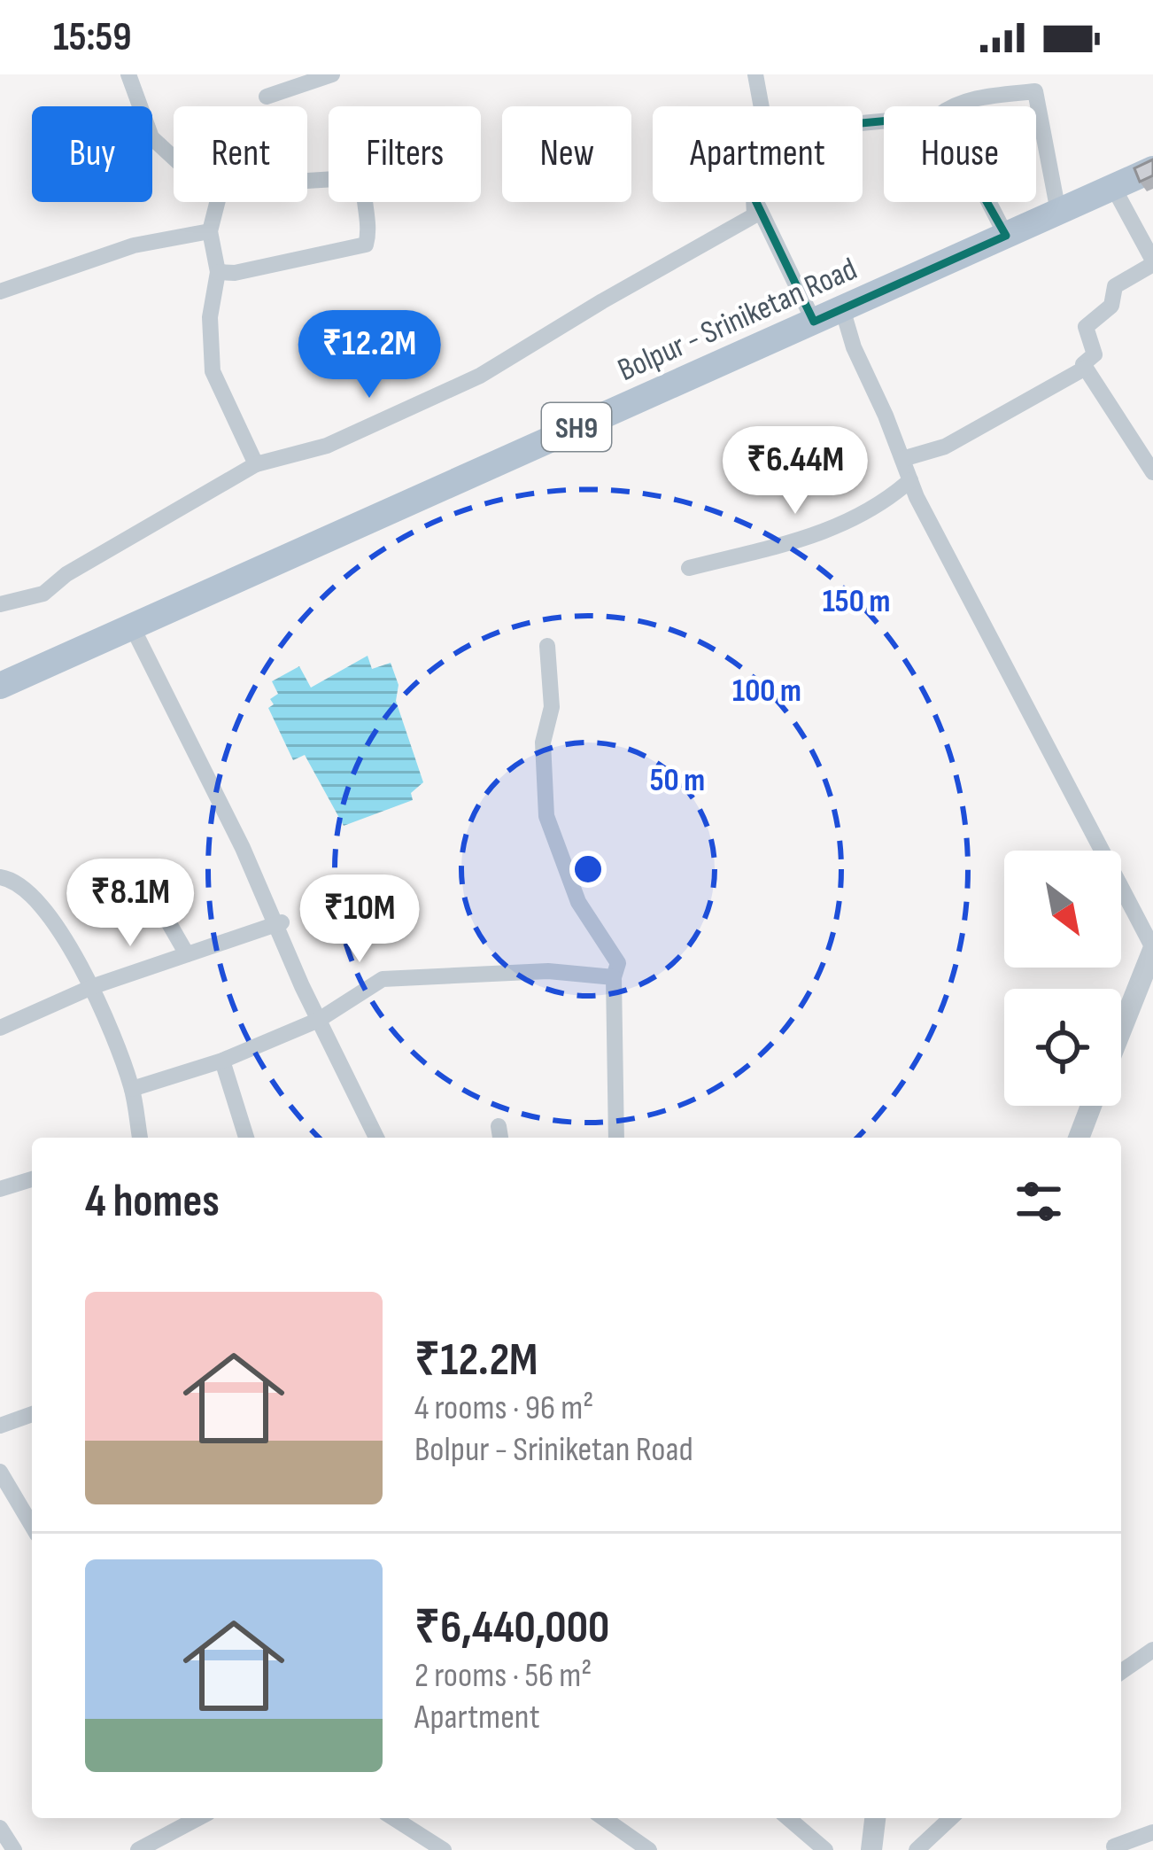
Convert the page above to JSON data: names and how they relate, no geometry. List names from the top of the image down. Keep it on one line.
{"streets":{"main road":["Bolpur - Sriniketan Road","SH9"]},"north":"bottom right","page":{"status":"15:59","chip":["Buy","Rent","Filters","New","Apartment","House"],"price":["₹12.2M","₹6.44M","₹8.1M","₹10M"],"heading":"4 homes","list":[{"name":"₹12.2M","note":"4 rooms · 96 m² · Bolpur - Sriniketan Road"},{"name":"₹6,440,000","note":"2 rooms · 56 m² · Apartment"}]},"rings":["150 m","100 m","50 m"]}
